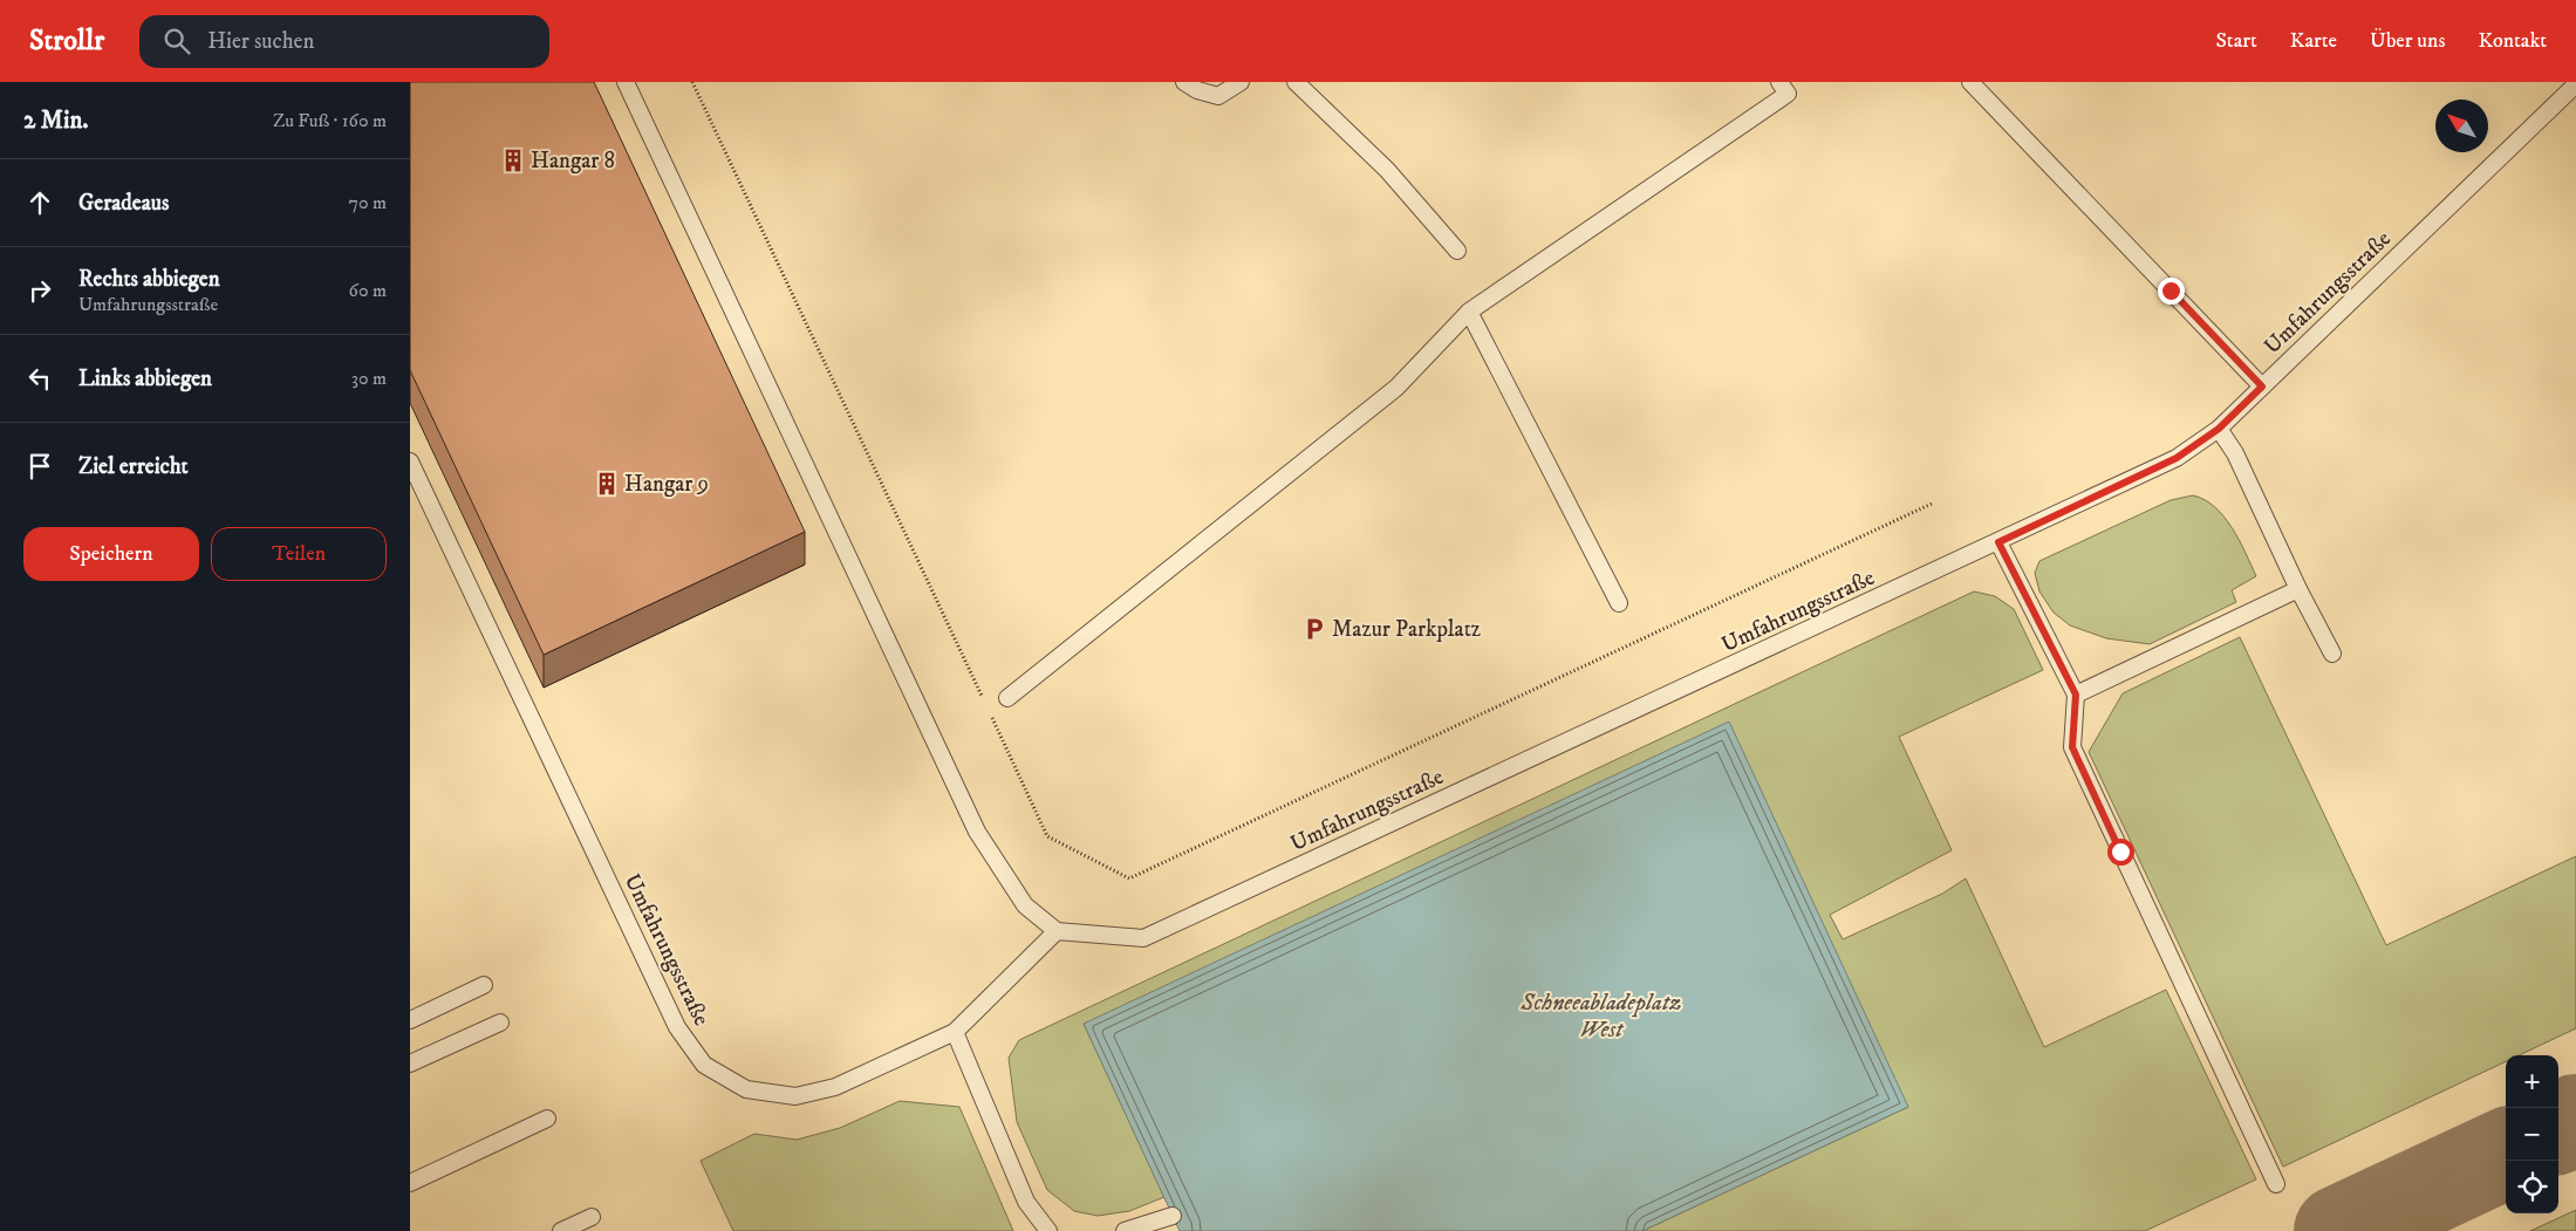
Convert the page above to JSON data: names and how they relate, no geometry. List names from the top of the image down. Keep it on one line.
{"streets":{"lane":["Umfahrungsstraße"]},"water":["Schneeabladeplatz West"],"places":{"building":["Hangar 8","Hangar 9"],"parking":["Mazur Parkplatz"]},"north":"top left","page":{"header":"Strollr","search":"Hier suchen","nav":["Start","Karte","Über uns","Kontakt"],"heading":["2 Min.","Zu Fuß · 160 m"],"list":[["Geradeaus","70 m"],["Rechts abbiegen","Umfahrungsstraße","60 m"],["Links abbiegen","30 m"],"Ziel erreicht"],"buttons":["Speichern","Teilen"],"map_buttons":["+","−"]}}
